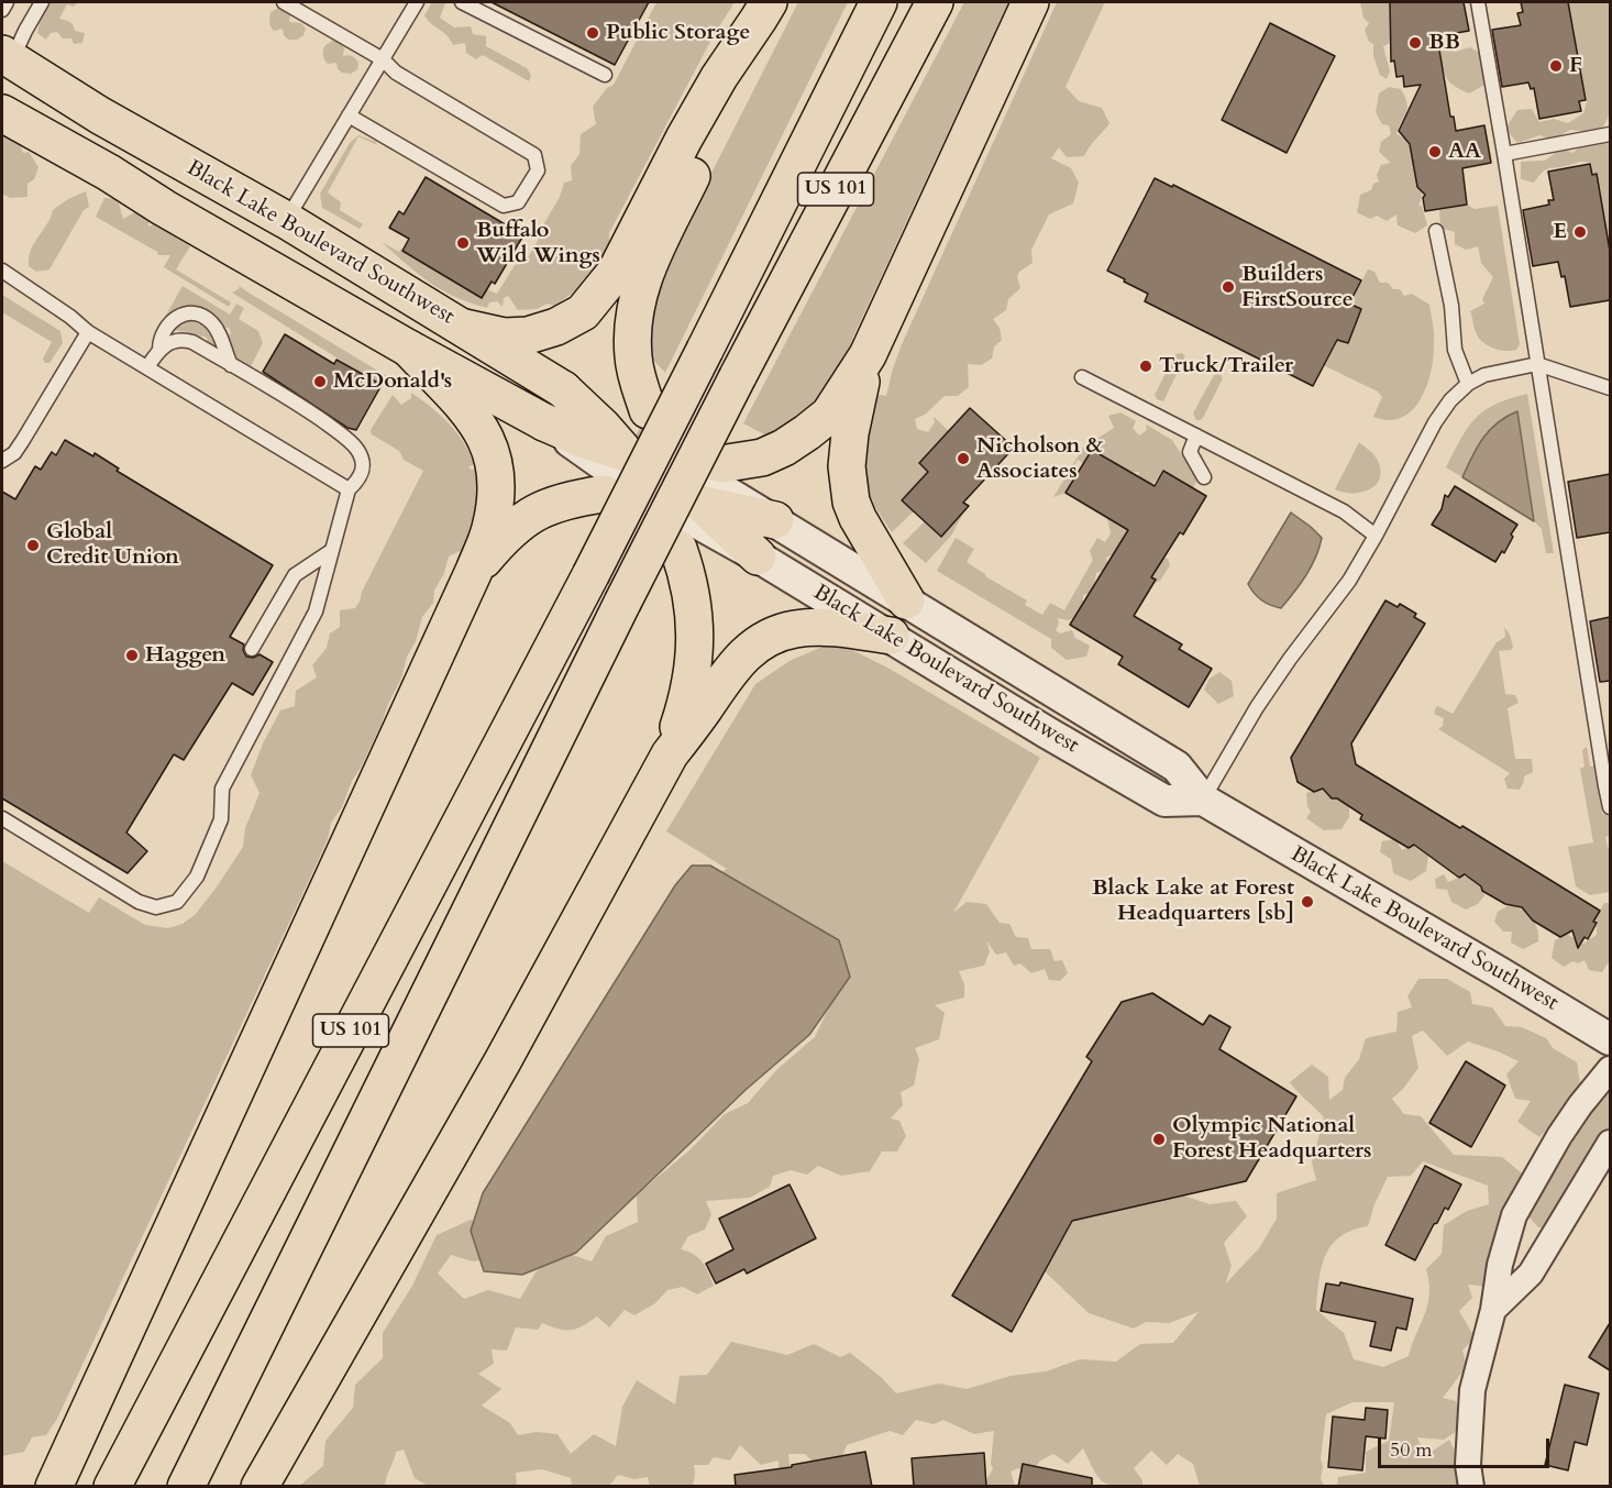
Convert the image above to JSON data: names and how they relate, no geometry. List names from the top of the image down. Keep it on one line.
{"streets":{"main road":["US 101","Black Lake Boulevard Southwest"]},"places":["Public Storage","BB","F","AA","E","Buffalo Wild Wings","Builders FirstSource","Truck/Trailer","McDonald's","Nicholson & Associates","Global Credit Union","Haggen","Black Lake at Forest Headquarters [sb]","Olympic National Forest Headquarters"],"scale_bar":"50 m"}
